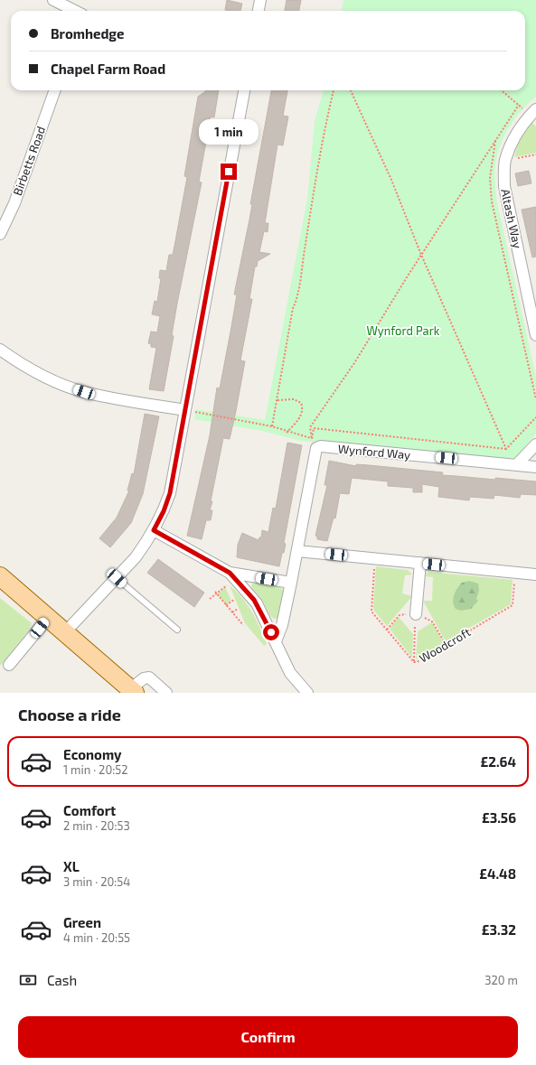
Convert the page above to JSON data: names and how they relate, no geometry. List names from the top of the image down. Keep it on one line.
{"streets":{"street":["Birbetts Road","Altash Way","Wynford Way"],"path":["Woodcroft"]},"parks":["Wynford Park"],"page":{"banner":["Bromhedge","Chapel Farm Road"],"bubble":"1 min","heading":"Choose a ride","list":[{"name":"Economy","note":"1 min · 20:52","value":"£2.64"},{"name":"Comfort","note":"2 min · 20:53","value":"£3.56"},{"name":"XL","note":"3 min · 20:54","value":"£4.48"},{"name":"Green","note":"4 min · 20:55","value":"£3.32"}],"pay":["Cash","320 m"],"buttons":"Confirm"}}
